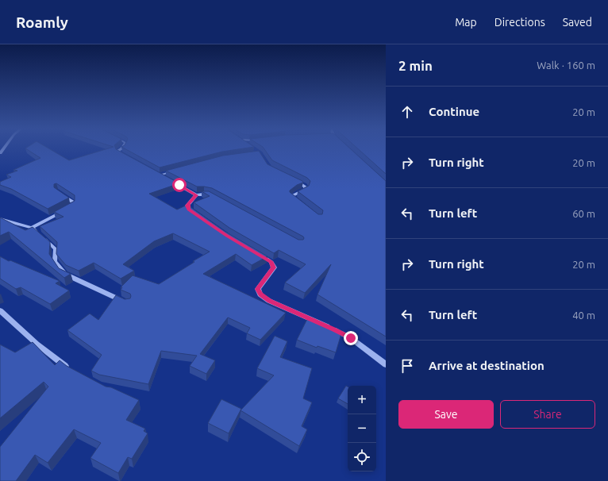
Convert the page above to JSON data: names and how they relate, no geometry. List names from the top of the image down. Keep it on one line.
{"page":{"header":"Roamly","nav":["Map","Directions","Saved"],"heading":["2 min","Walk · 160 m"],"list":[["Continue","20 m"],["Turn right","20 m"],["Turn left","60 m"],["Turn right","20 m"],["Turn left","40 m"],"Arrive at destination"],"map_buttons":["+","−"],"buttons":["Save","Share"]}}
